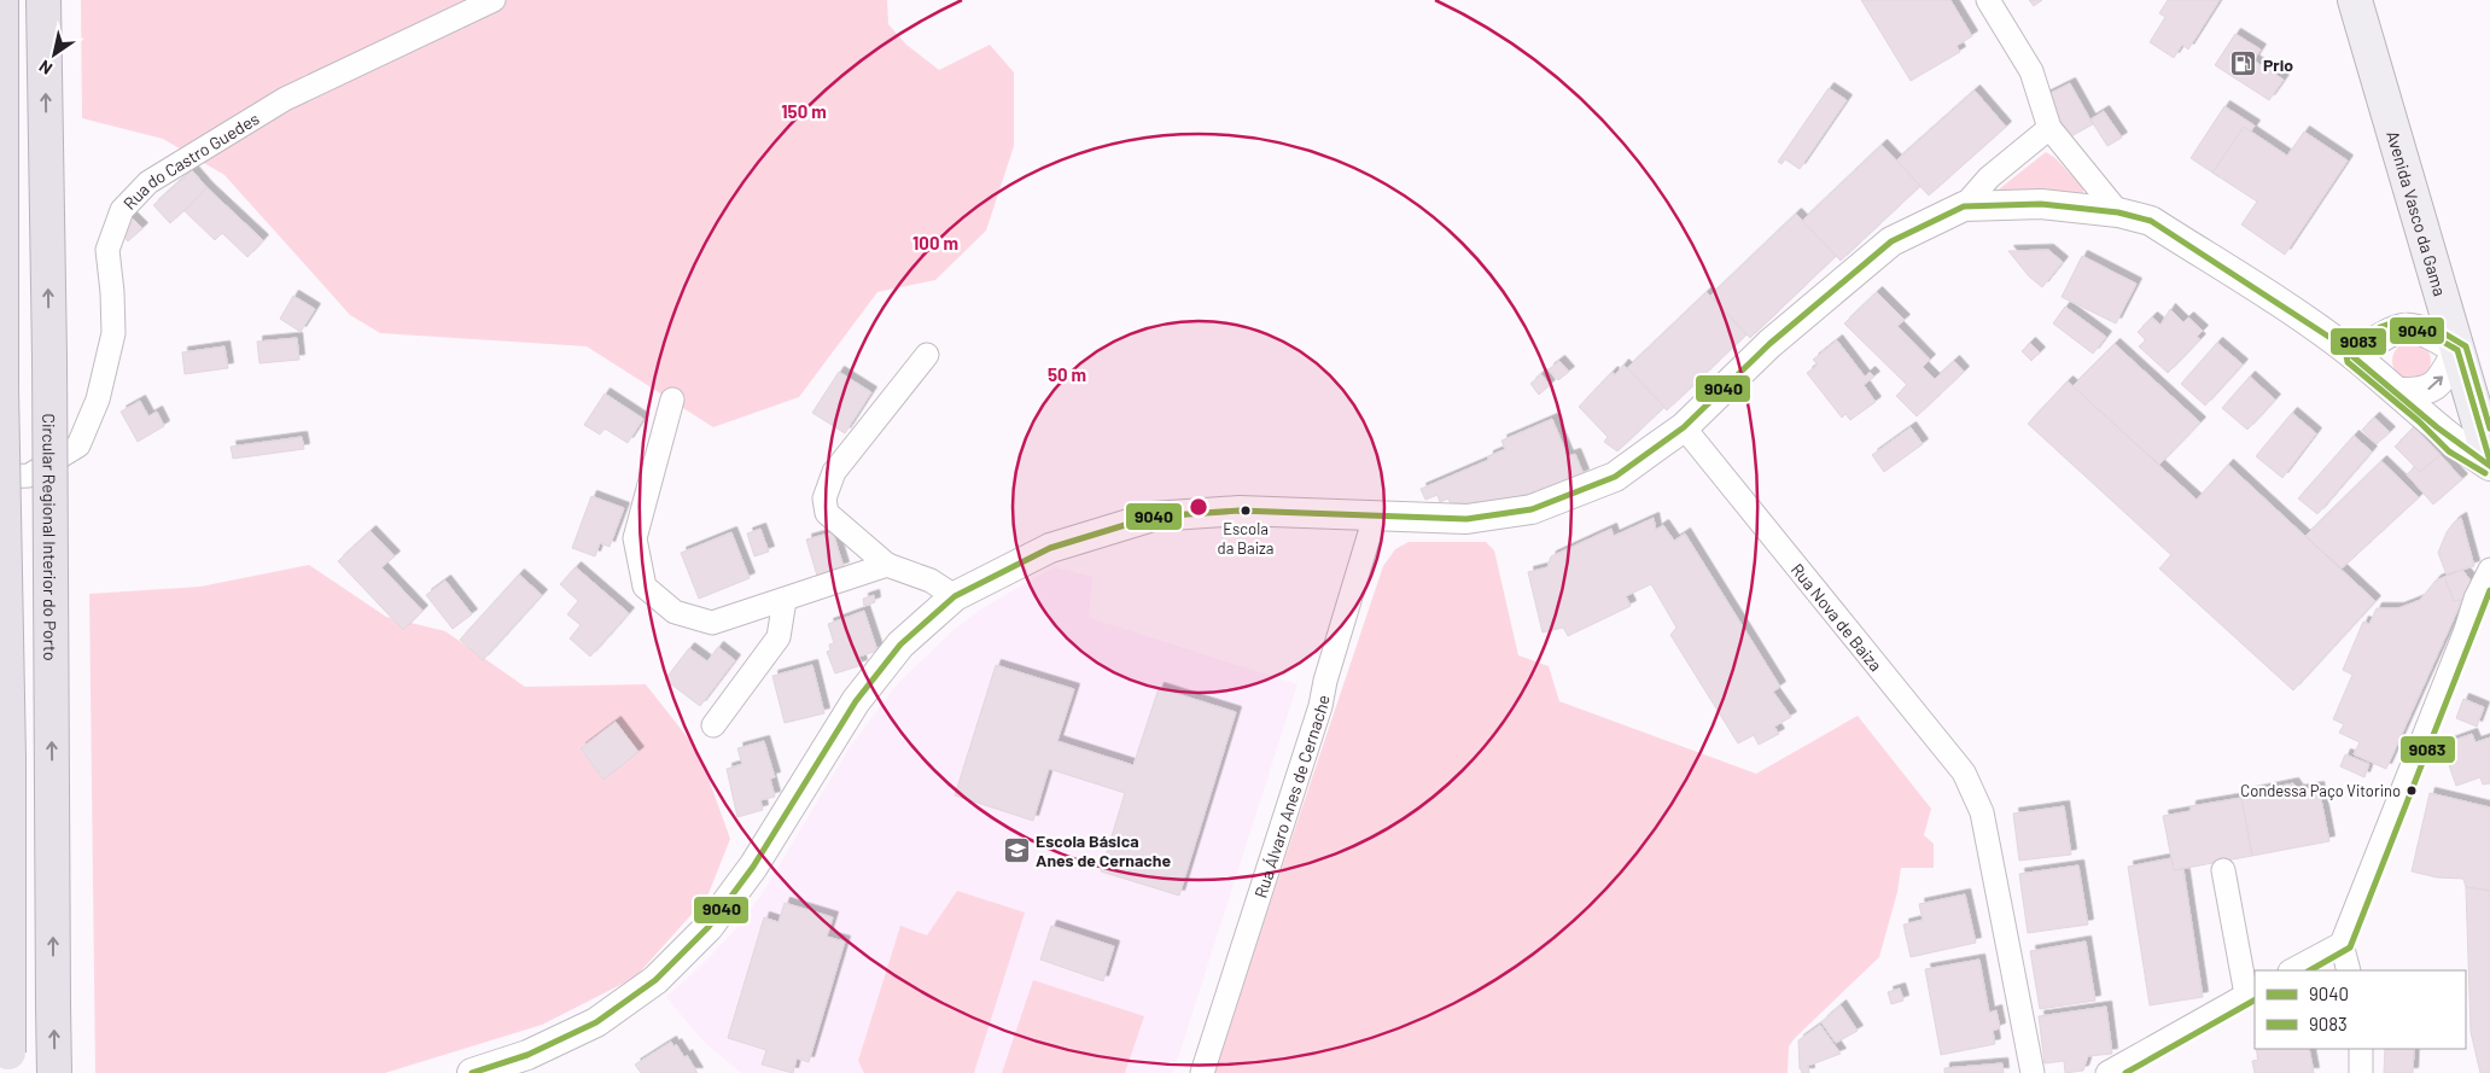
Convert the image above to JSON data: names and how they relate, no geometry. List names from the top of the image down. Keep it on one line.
{"streets":{"highway":["Circular Regional Interior do Porto"],"main road":["Avenida Vasco da Gama"],"street":["Rua do Castro Guedes","Rua Nova de Baiza","Rua Álvaro Anes de Cernache"]},"places":{"fuel station":["Prio"],"other":["Escola da Baiza","Condessa Paço Vitorino"],"school or university":["Escola Básica Anes de Cernache"]},"lines":["transit line 9040","transit line 9083"],"legend":["9040","9083"],"north":"bottom left","rings":["150 m","100 m","50 m"]}
